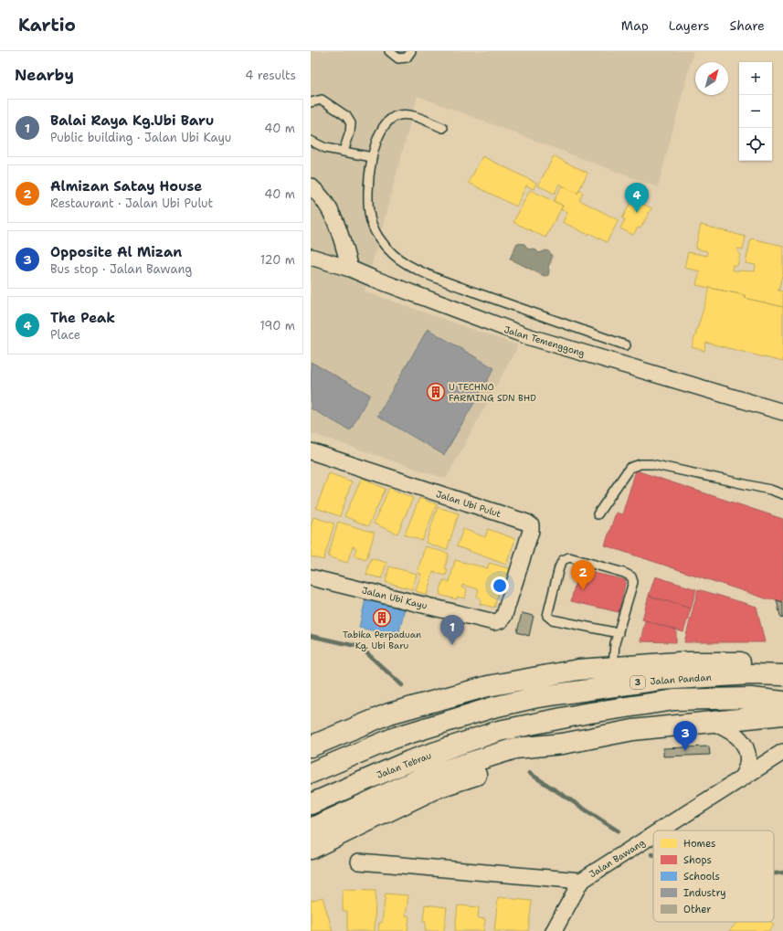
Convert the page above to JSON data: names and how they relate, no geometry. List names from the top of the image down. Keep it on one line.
{"streets":{"highway":["Jalan Pandan","3","Jalan Tebrau"],"street":["Jalan Temenggong","Jalan Ubi Pulut","Jalan Ubi Kayu","Jalan Bawang"]},"crossings":[["Jalan Ubi Pulut","Jalan Ubi Kayu"]],"places":{"building":["U TECHNO FARMING SDN BHD","Tabika Perpaduan Kg. Ubi Baru"]},"legend":["Homes","Shops","Schools","Industry","Other"],"north":"top right","page":{"header":"Kartio","nav":["Map","Layers","Share"],"heading":["Nearby","4 results"],"map_buttons":["+","−"],"list":[{"mark":"1","name":"Balai Raya Kg.Ubi Baru","note":"Public building · Jalan Ubi Kayu","value":"40 m"},{"mark":"2","name":"Almizan Satay House","note":"Restaurant · Jalan Ubi Pulut","value":"40 m"},{"mark":"3","name":"Opposite Al Mizan","note":"Bus stop · Jalan Bawang","value":"120 m"},{"mark":"4","name":"The Peak","note":"Place","value":"190 m"}],"pins":["4","2","1","3"]}}
